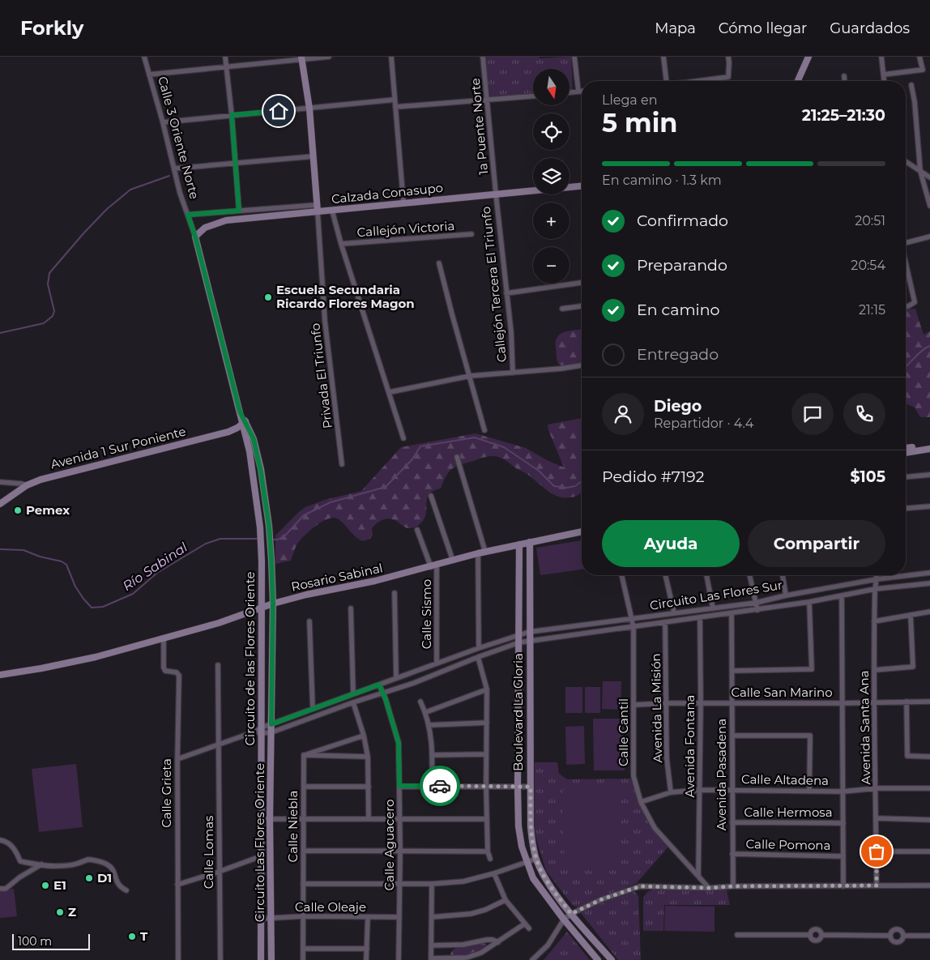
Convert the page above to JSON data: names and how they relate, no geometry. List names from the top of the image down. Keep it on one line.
{"streets":{"street":["1a Puente Norte","Calle 3 Oriente Norte","Calzada Conasupo","Callejón Victoria","Callejón Tercera El Triunfo","Privada El Triunfo","Avenida 1 Sur Poniente","Rosario Sabinal","Circuito Las Flores Sur","Calle Sismo","Circuito de las Flores Oriente","Calle San Marino","Avenida La Misión","Boulevard La Gloria","Avenida Santa Ana","Calle Cantil","Avenida Fontana","Avenida Pasadena","Calle Altadena","Calle Grieta","Calle Hermosa","Calle Niebla","Circuito Las Flores Oriente","Calle Aguacero","Calle Pomona","Calle Lomas","Calle Oleaje"]},"crossings":[["1a Puente Norte","Calzada Conasupo"],["1a Puente Norte","Callejón Tercera El Triunfo"],["Calle 3 Oriente Norte","Calzada Conasupo"],["Calle 3 Oriente Norte","Avenida 1 Sur Poniente"],["Calle 3 Oriente Norte","Circuito de las Flores Oriente"],["Calle 3 Oriente Norte","Circuito Las Flores Oriente"],["Calzada Conasupo","Callejón Tercera El Triunfo"],["Calzada Conasupo","Privada El Triunfo"],["Rosario Sabinal","Calle Sismo"],["Rosario Sabinal","Circuito de las Flores Oriente"],["Rosario Sabinal","Boulevard La Gloria"],["Rosario Sabinal","Calle Grieta"],["Rosario Sabinal","Circuito Las Flores Oriente"],["Circuito Las Flores Sur","Calle Sismo"],["Circuito Las Flores Sur","Circuito de las Flores Oriente"],["Circuito Las Flores Sur","Avenida La Misión"],["Circuito Las Flores Sur","Boulevard La Gloria"],["Circuito Las Flores Sur","Avenida Santa Ana"],["Circuito Las Flores Sur","Calle Cantil"],["Circuito Las Flores Sur","Avenida Fontana"],["Circuito Las Flores Sur","Avenida Pasadena"],["Circuito Las Flores Sur","Circuito Las Flores Oriente"],["Circuito Las Flores Sur","Calle Aguacero"],["Circuito de las Flores Oriente","Calle Oleaje"],["Calle San Marino","Avenida La Misión"],["Calle San Marino","Avenida Santa Ana"],["Calle San Marino","Calle Cantil"],["Calle San Marino","Avenida Fontana"],["Calle San Marino","Avenida Pasadena"],["Avenida La Misión","Calle Altadena"],["Avenida Santa Ana","Calle Altadena"],["Calle Cantil","Avenida Fontana"],["Calle Cantil","Calle Altadena"],["Avenida Fontana","Calle Altadena"],["Avenida Pasadena","Calle Altadena"],["Avenida Pasadena","Calle Hermosa"],["Avenida Pasadena","Calle Pomona"],["Calle Niebla","Calle Oleaje"],["Circuito Las Flores Oriente","Calle Oleaje"],["Calle Aguacero","Calle Oleaje"]],"water":["Río Sabinal"],"places":["Escuela Secundaria Ricardo Flores Magon","Pemex","D1","E1","Z","T"],"scale_bar":"100 m","north":"bottom","page":{"header":"Forkly","nav":["Mapa","Cómo llegar","Guardados"],"map_buttons":["+","−"],"heading":["5 min","Llega en","21:25–21:30"],"panel":["Diego","Repartidor · 4.4","Pedido #7192","$105"],"bar":"En camino · 1.3 km","list":[["Confirmado","20:51"],["Preparando","20:54"],["En camino","21:15"],"Entregado"],"buttons":["Ayuda","Compartir"],"scale":"100 m"}}
